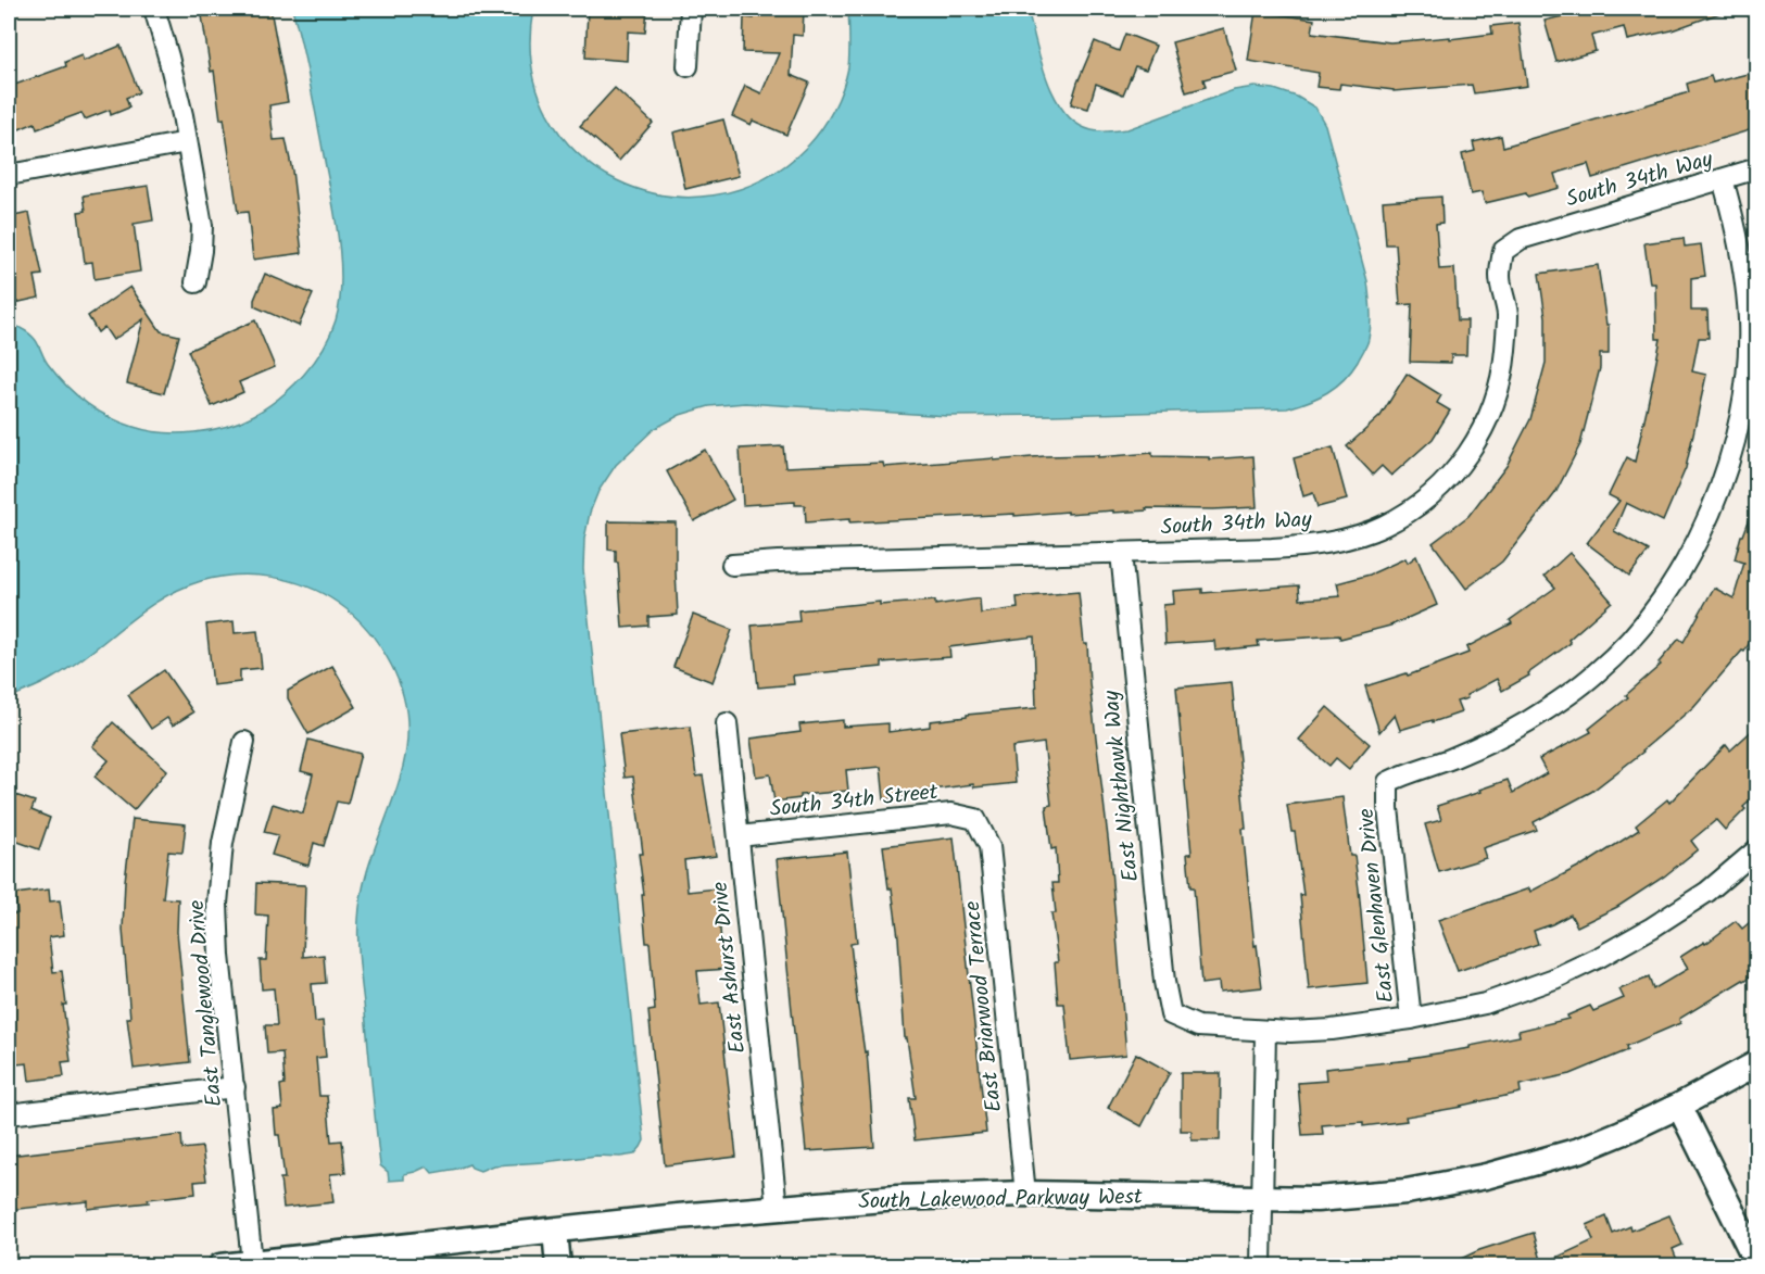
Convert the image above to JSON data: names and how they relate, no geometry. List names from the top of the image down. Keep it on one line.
{"streets":{"street":["South 34th Way","East Nighthawk Way","South 34th Street","East Glenhaven Drive","East Ashurst Drive","East Tanglewood Drive","East Briarwood Terrace","South Lakewood Parkway West"]},"crossings":[["South 34th Way","East Nighthawk Way"],["South 34th Way","East Glenhaven Drive"],["South 34th Street","East Ashurst Drive"],["South 34th Street","East Briarwood Terrace"],["East Ashurst Drive","South Lakewood Parkway West"],["East Tanglewood Drive","South Lakewood Parkway West"],["East Briarwood Terrace","South Lakewood Parkway West"]]}
